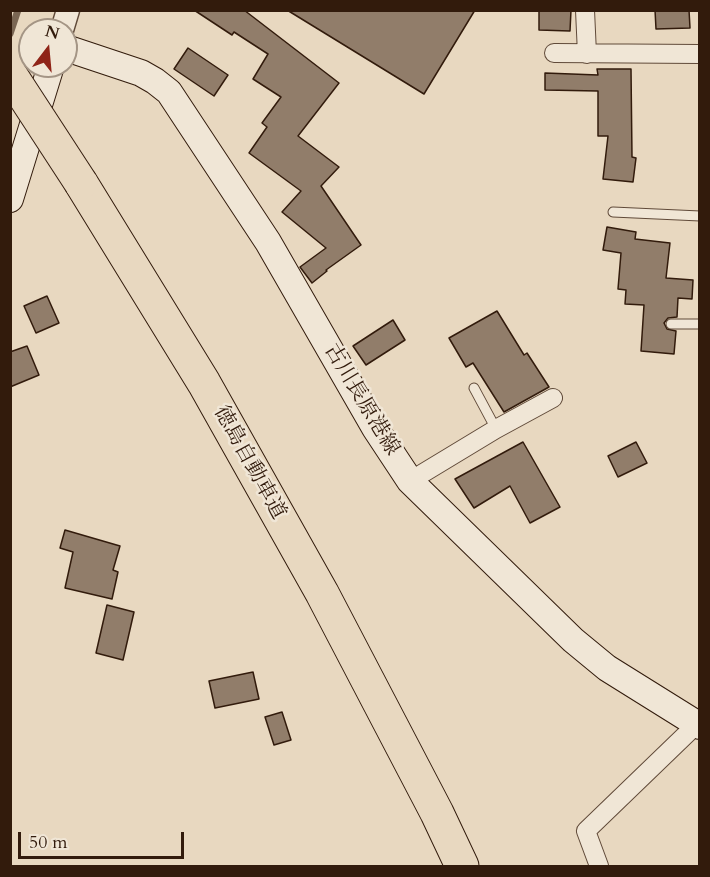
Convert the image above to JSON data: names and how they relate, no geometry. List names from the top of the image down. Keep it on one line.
{"streets":{"highway":["徳島自動車道"],"main road":["古川長原港線"]},"scale_bar":"50 m","north":"top"}
